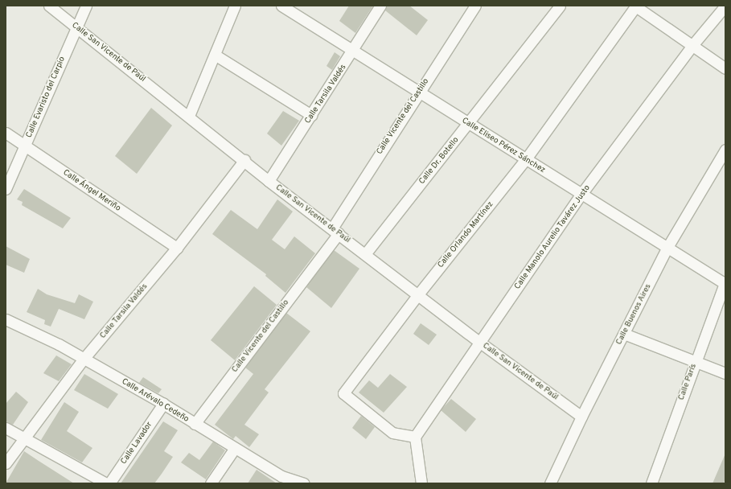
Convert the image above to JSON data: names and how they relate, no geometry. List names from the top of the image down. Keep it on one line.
{"streets":{"street":["Calle San Vicente de Paúl","Calle Tarsila Valdés","Calle Evaristo del Carpio","Calle Vicente del Castillo","Calle Eliseo Pérez Sánchez","Calle Dr. Botello","Calle Ángel Meriño","Calle Orlando Martínez","Calle Manolo Aurelio Tavárez Justo","Calle Buenos Aires","Calle París","Calle Arévalo Cedeño","Calle Lavador"]},"crossings":[["Calle San Vicente de Paúl","Calle Tarsila Valdés"],["Calle San Vicente de Paúl","Calle Evaristo del Carpio"],["Calle San Vicente de Paúl","Calle Vicente del Castillo"],["Calle San Vicente de Paúl","Calle Dr. Botello"],["Calle San Vicente de Paúl","Calle Orlando Martínez"],["Calle San Vicente de Paúl","Calle Manolo Aurelio Tavárez Justo"],["Calle San Vicente de Paúl","Calle Buenos Aires"],["Calle Tarsila Valdés","Calle Eliseo Pérez Sánchez"],["Calle Tarsila Valdés","Calle Ángel Meriño"],["Calle Tarsila Valdés","Calle Arévalo Cedeño"],["Calle Evaristo del Carpio","Calle Ángel Meriño"],["Calle Vicente del Castillo","Calle Eliseo Pérez Sánchez"],["Calle Vicente del Castillo","Calle Arévalo Cedeño"],["Calle Eliseo Pérez Sánchez","Calle Dr. Botello"],["Calle Eliseo Pérez Sánchez","Calle Orlando Martínez"],["Calle Eliseo Pérez Sánchez","Calle Manolo Aurelio Tavárez Justo"],["Calle Eliseo Pérez Sánchez","Calle Buenos Aires"],["Calle Eliseo Pérez Sánchez","Calle París"],["Calle Orlando Martínez","Calle Manolo Aurelio Tavárez Justo"],["Calle Arévalo Cedeño","Calle Lavador"]]}
